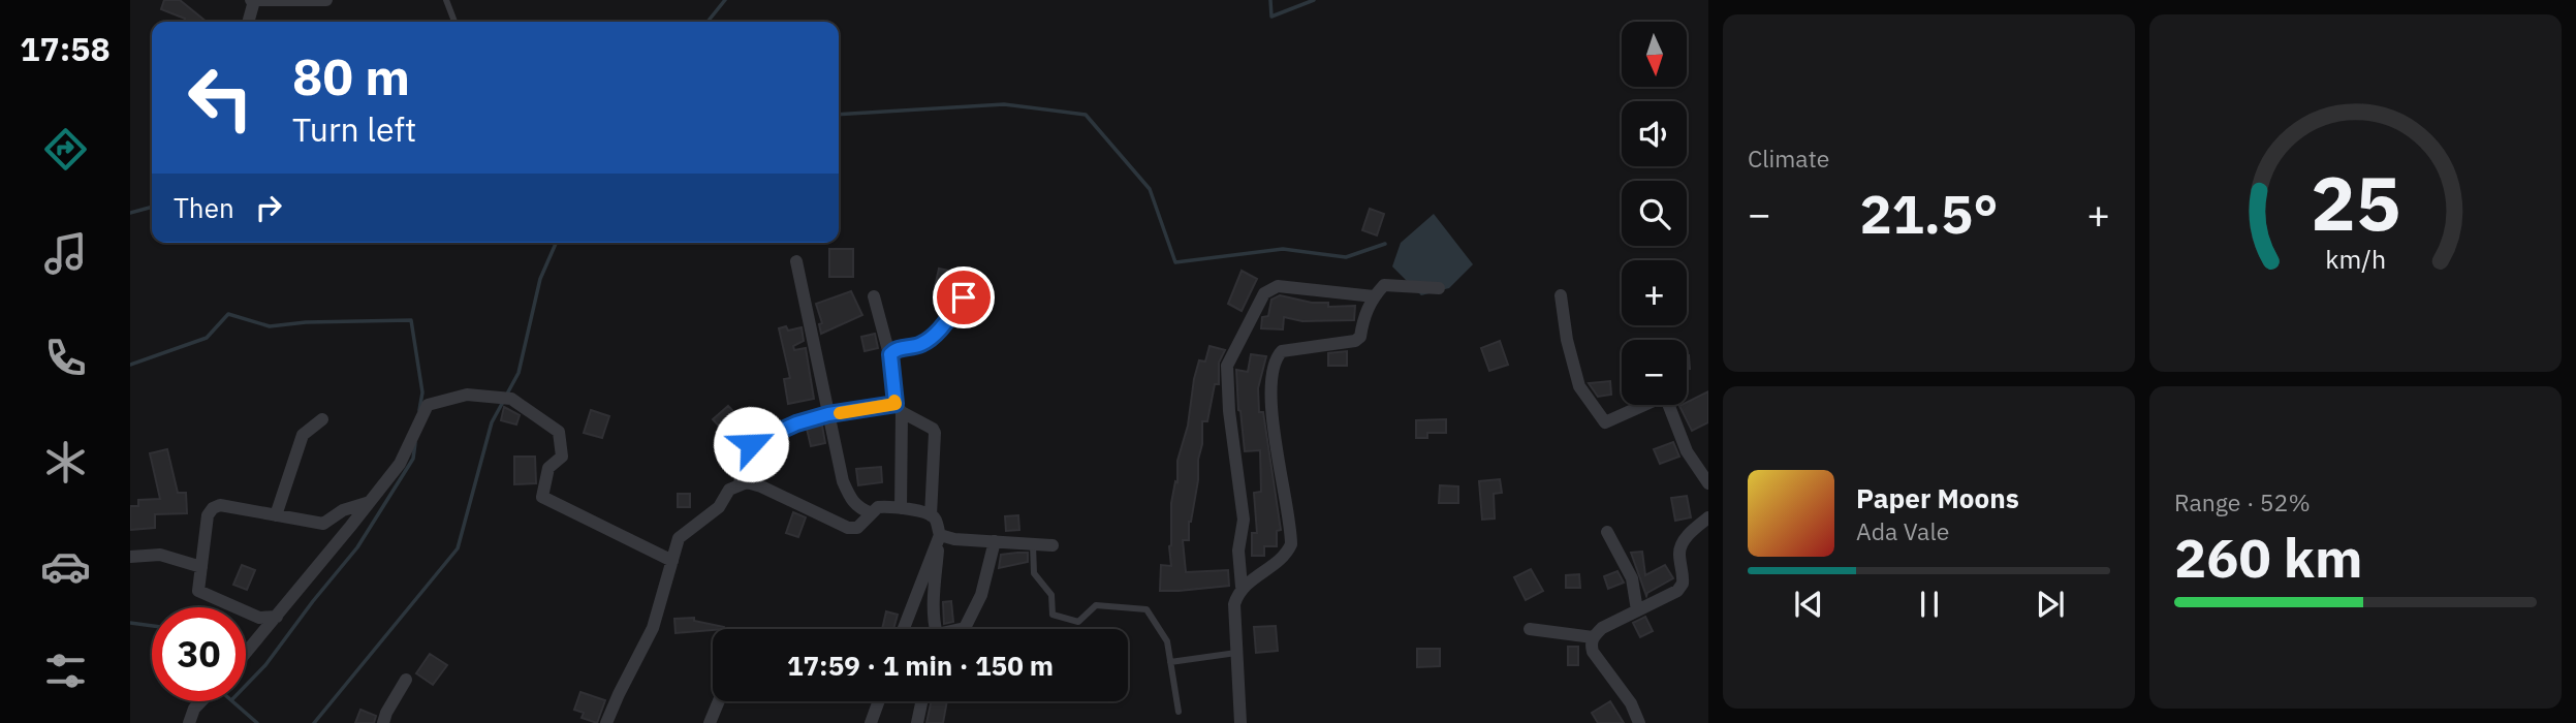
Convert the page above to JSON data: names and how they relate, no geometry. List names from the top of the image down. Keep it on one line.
{"north":"bottom","page":{"tabs":"17:58","tile":["Climate",["Range · 52%","260 km"]],"map_buttons":["+","−"],"turn":["80 m","Turn left"],"then":"Then","heat":["−","21.5°","+"],"song":["Paper Moons","Ada Vale"],"limit":"30","trip":"17:59 · 1 min · 150 m","gauge":["25","km/h"]}}
